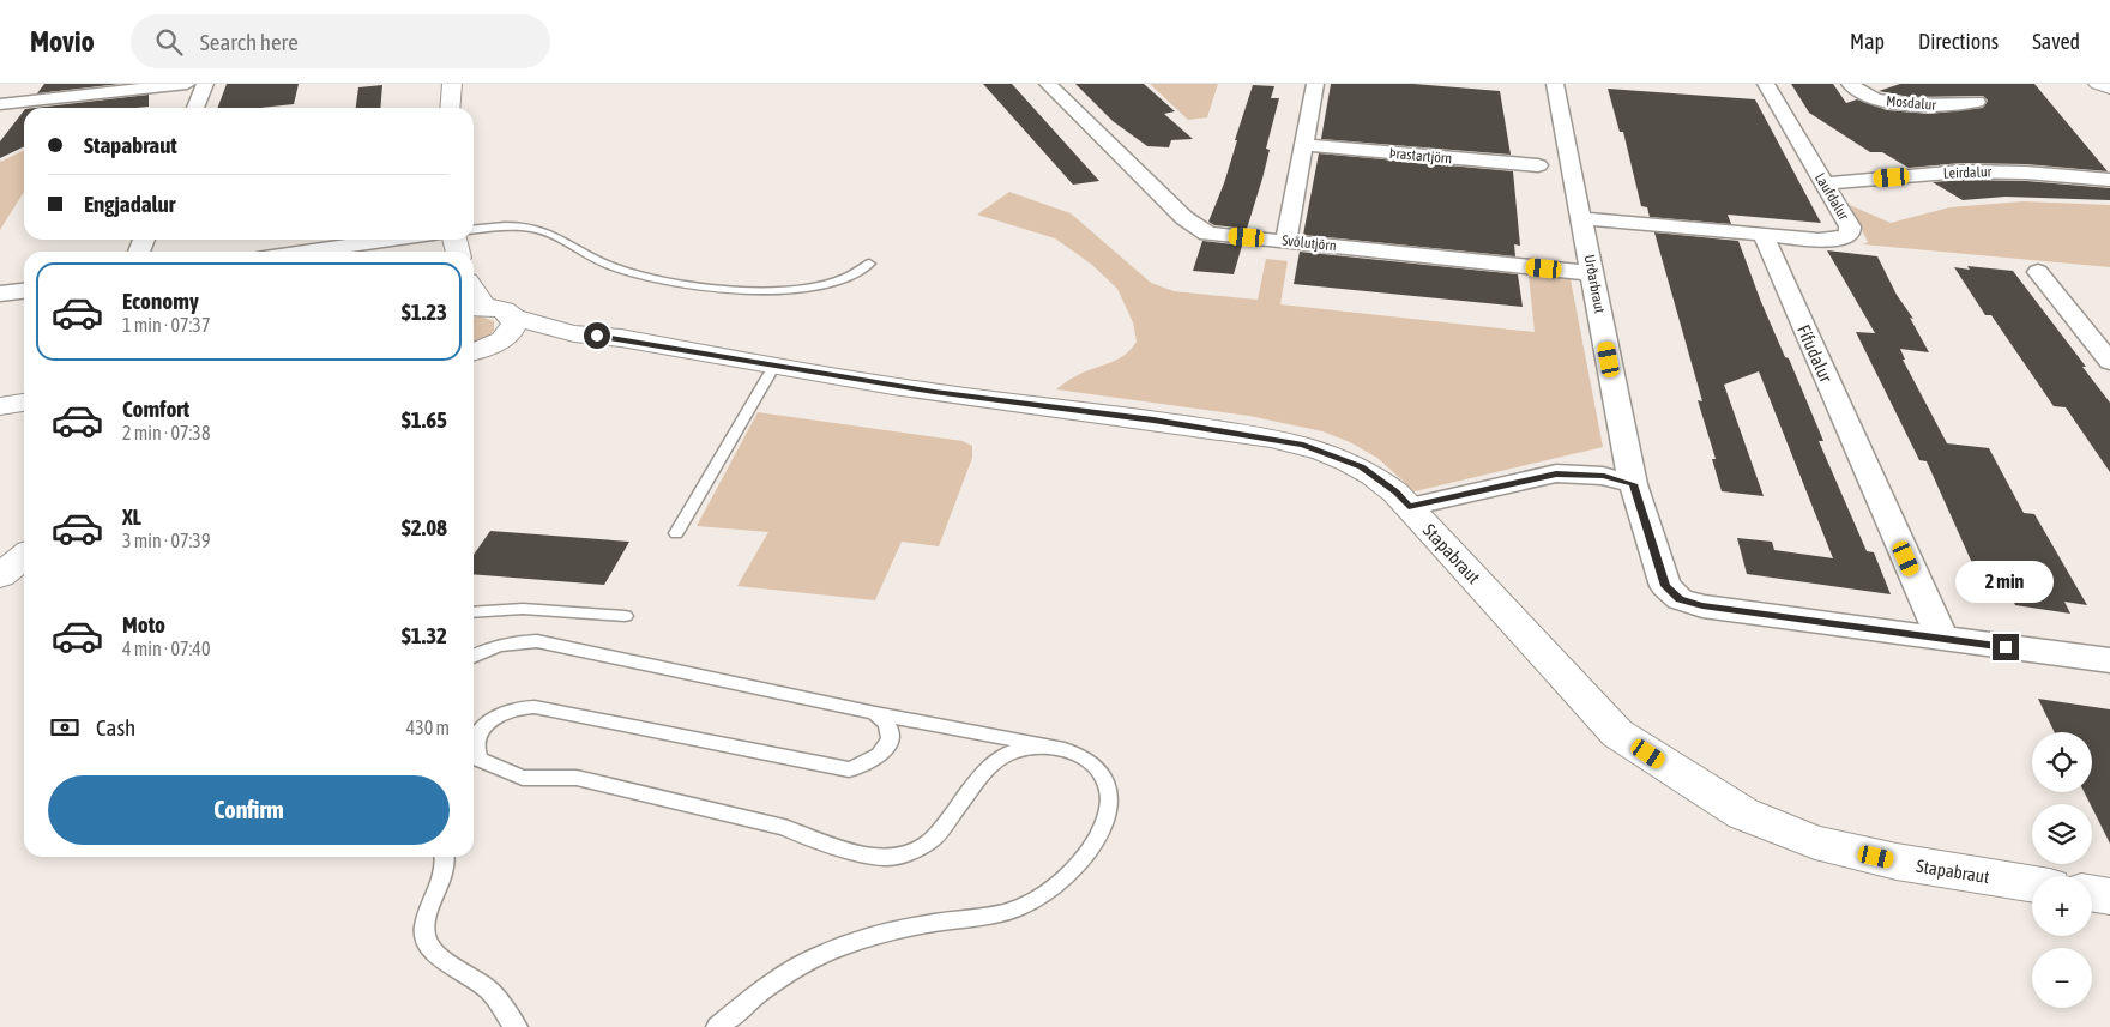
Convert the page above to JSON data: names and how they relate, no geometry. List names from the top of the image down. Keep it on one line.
{"streets":{"street":["Mosdalur","Þrastartjörn","Leirdalur","Laufdalur","Svölutjörn","Urðarbraut","Fífudalur","Stapabraut"]},"crossings":[["Leirdalur","Laufdalur"],["Laufdalur","Fífudalur"],["Svölutjörn","Urðarbraut"],["Urðarbraut","Fífudalur"]],"page":{"header":"Movio","search":"Search here","nav":["Map","Directions","Saved"],"banner":["Stapabraut","Engjadalur"],"list":[{"name":"Economy","note":"1 min · 07:37","value":"$1.23"},{"name":"Comfort","note":"2 min · 07:38","value":"$1.65"},{"name":"XL","note":"3 min · 07:39","value":"$2.08"},{"name":"Moto","note":"4 min · 07:40","value":"$1.32"}],"bubble":"2 min","pay":["Cash","430 m"],"map_buttons":["+","−"],"buttons":"Confirm"}}
